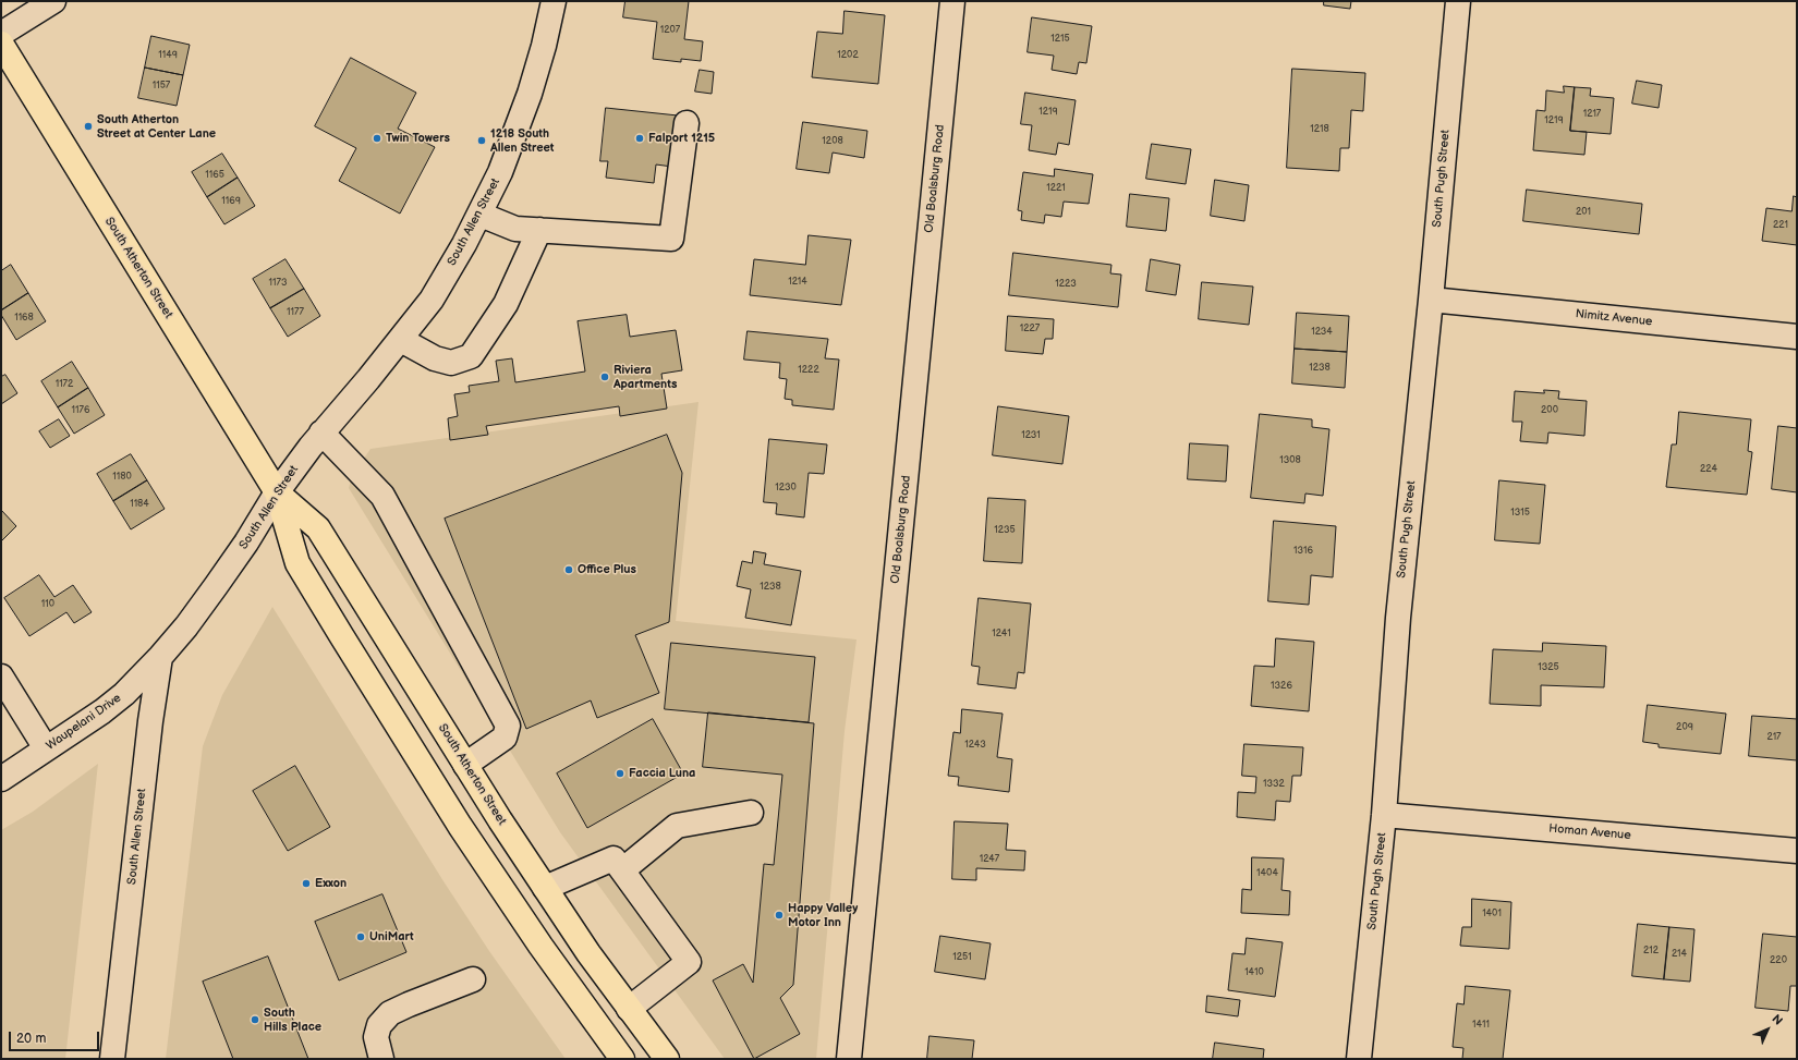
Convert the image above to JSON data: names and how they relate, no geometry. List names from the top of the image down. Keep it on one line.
{"streets":{"main road":["South Atherton Street"],"street":["Old Boalsburg Road","South Pugh Street","South Allen Street","Nimitz Avenue","Waupelani Drive","Homan Avenue"]},"crossings":[["South Pugh Street","Nimitz Avenue"],["South Pugh Street","Homan Avenue"],["South Allen Street","South Atherton Street"],["South Allen Street","Waupelani Drive"]],"places":["South Atherton Street at Center Lane","Twin Towers","Falport 1215","1218 South Allen Street","Riviera Apartments","Office Plus","Faccia Luna","Exxon","Happy Valley Motor Inn","UniMart","South Hills Place"],"house_numbers":["1207","1215","1149","1202","1157","1219","1217","1219","1218","1208","1165","1221","1169","201","221","1214","1173","1223","1177","1168","1227","1234","1238","1222","1172","1176","200","1231","1308","224","1180","1230","1184","1315","1235","1316","1238","110","1241","1325","1326","209","217","1243","1332","1247","1404","1401","212","214","1251","220","1410","1411"],"scale_bar":"20 m","north":"top right"}
